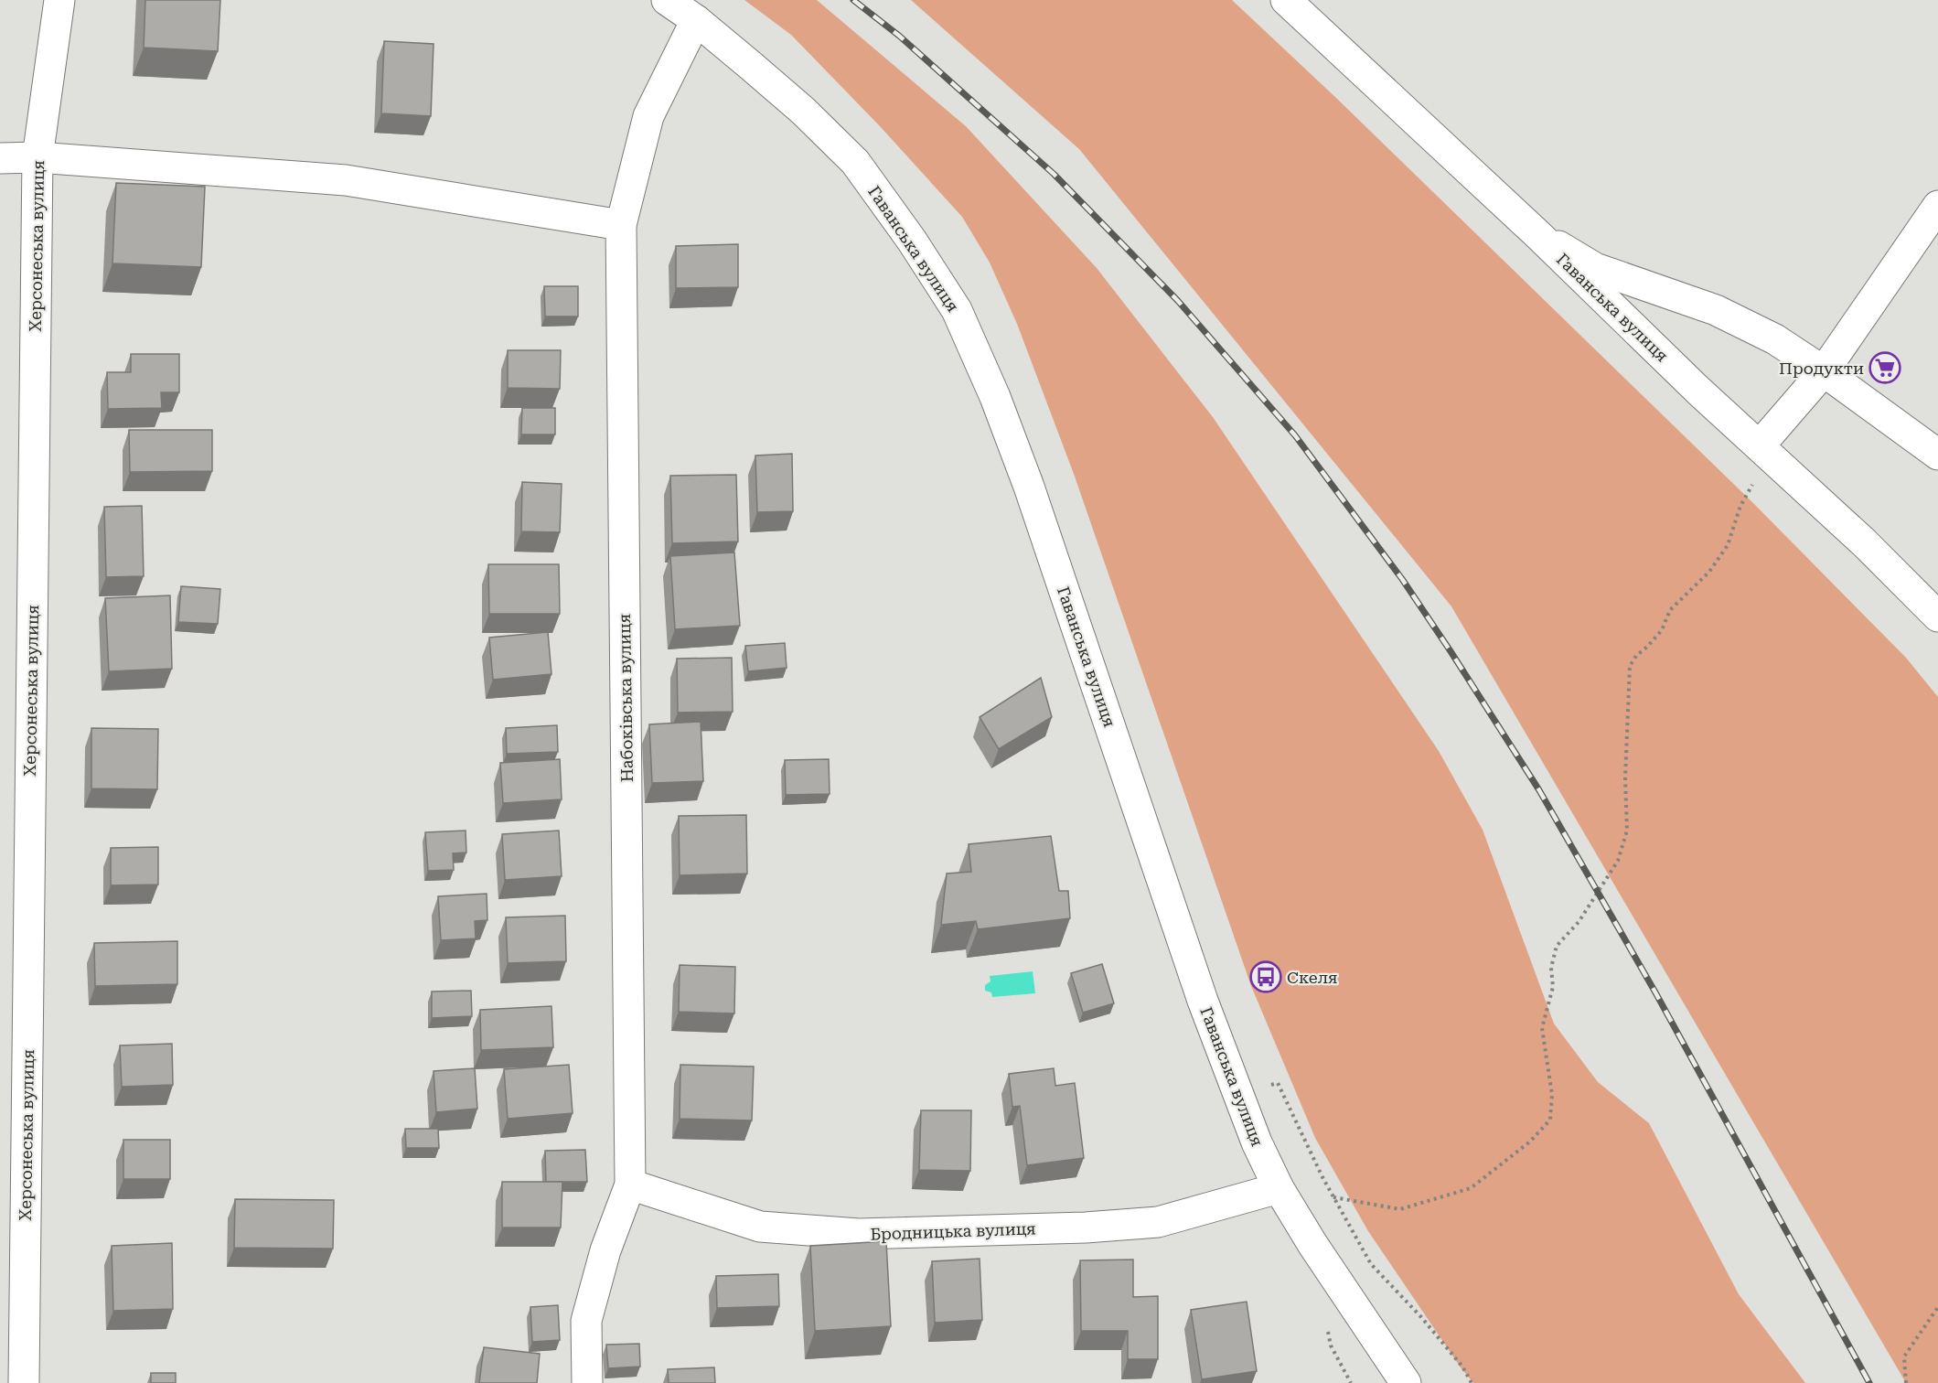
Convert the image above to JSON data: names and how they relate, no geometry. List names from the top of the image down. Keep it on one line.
{"streets":{"street":["Херсонеська вулиця","Гаванська вулиця","Набоківська вулиця","Бродницька вулиця"]},"crossings":[["Гаванська вулиця","Набоківська вулиця"],["Гаванська вулиця","Бродницька вулиця"],["Набоківська вулиця","Бродницька вулиця"]],"places":{"supermarket":["Продукти"],"bus stop":["Скеля"]}}
